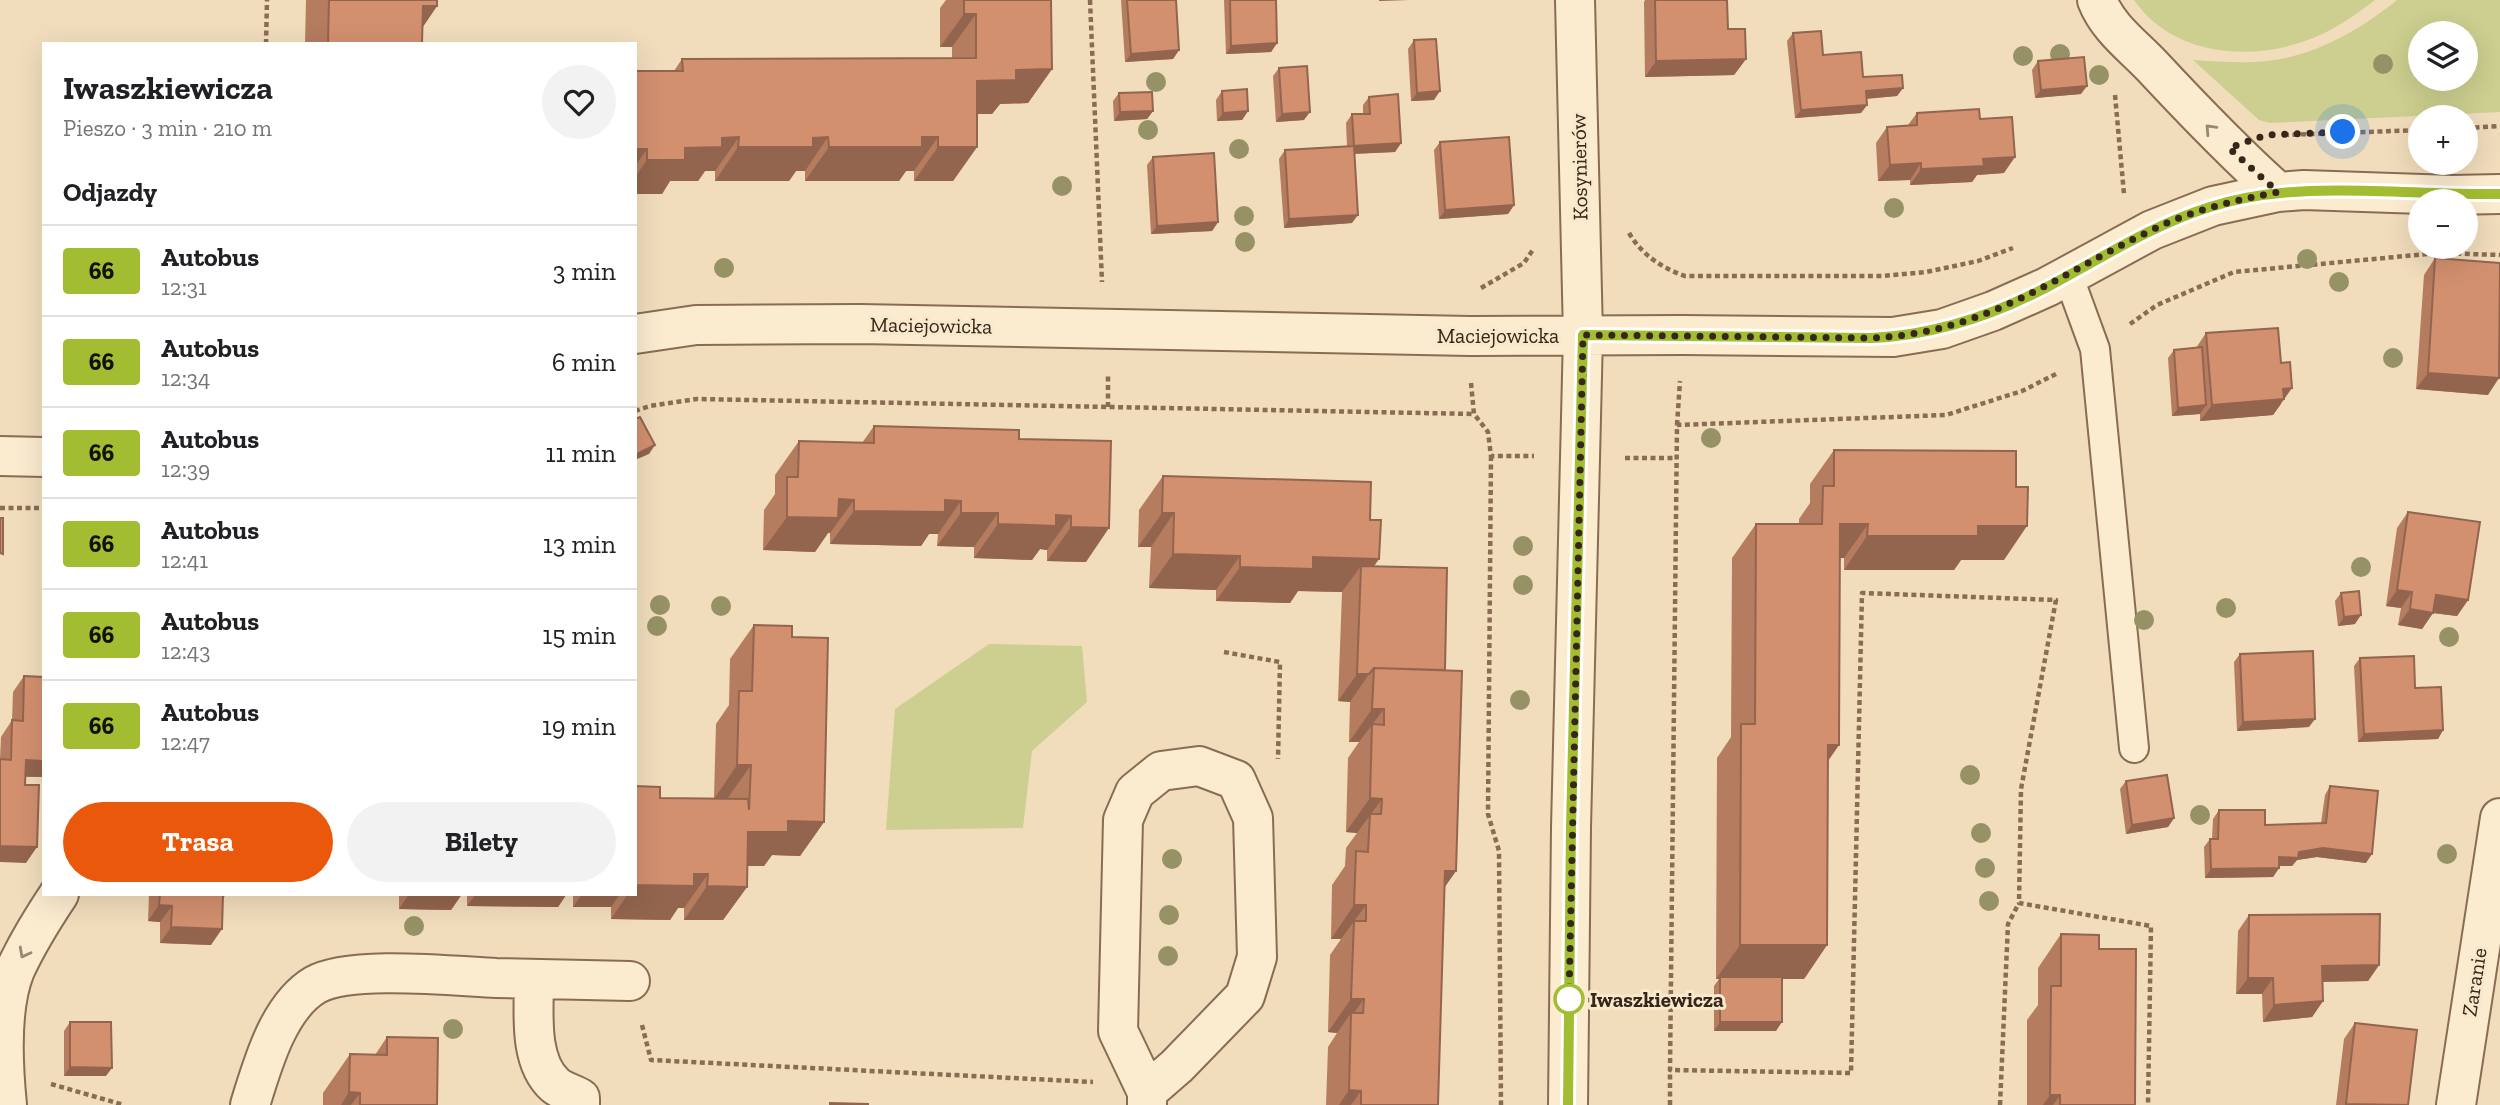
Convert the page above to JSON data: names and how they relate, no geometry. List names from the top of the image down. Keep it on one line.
{"streets":{"street":["Kosynierów","Maciejowicka","Zaranie"]},"crossings":[["Kosynierów","Maciejowicka"]],"places":["Iwaszkiewicza"],"lines":["bus line 66"],"page":{"map_buttons":["+","−"],"heading":[["Iwaszkiewicza","Pieszo · 3 min · 210 m"],"Odjazdy"],"list":[{"mark":"66","name":"Autobus","note":"12:31","value":"3 min"},{"mark":"66","name":"Autobus","note":"12:34","value":"6 min"},{"mark":"66","name":"Autobus","note":"12:39","value":"11 min"},{"mark":"66","name":"Autobus","note":"12:41","value":"13 min"},{"mark":"66","name":"Autobus","note":"12:43","value":"15 min"},{"mark":"66","name":"Autobus","note":"12:47","value":"19 min"}],"buttons":["Trasa","Bilety"]}}
